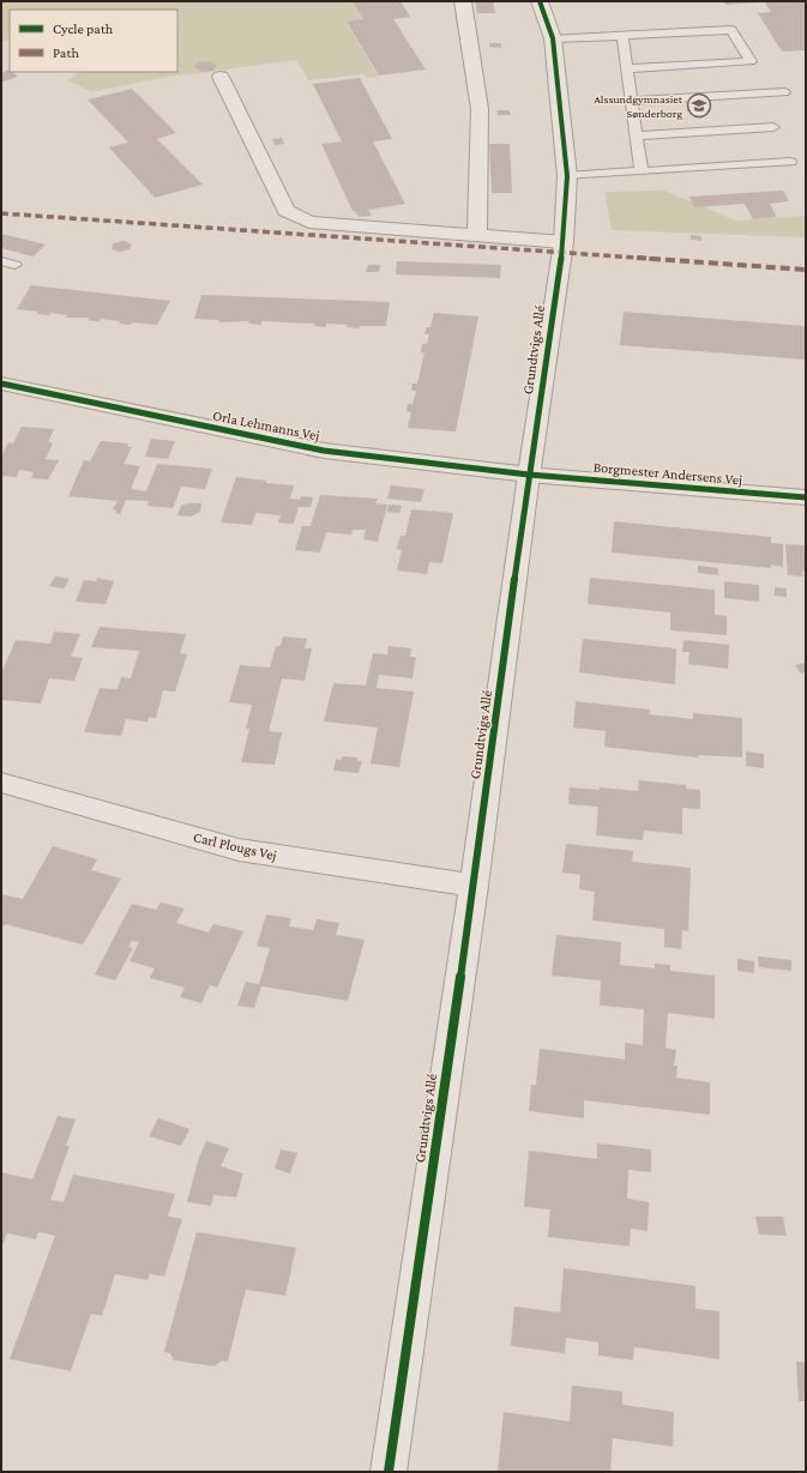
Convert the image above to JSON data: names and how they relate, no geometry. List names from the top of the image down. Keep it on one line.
{"streets":{"street":["Grundtvigs Allé","Orla Lehmanns Vej","Borgmester Andersens Vej","Carl Plougs Vej"]},"crossings":[["Grundtvigs Allé","Orla Lehmanns Vej"],["Grundtvigs Allé","Borgmester Andersens Vej"],["Grundtvigs Allé","Carl Plougs Vej"],["Orla Lehmanns Vej","Borgmester Andersens Vej"]],"places":{"school or university":["Alssundgymnasiet Sønderborg"]},"legend":["Cycle path","Path"]}
